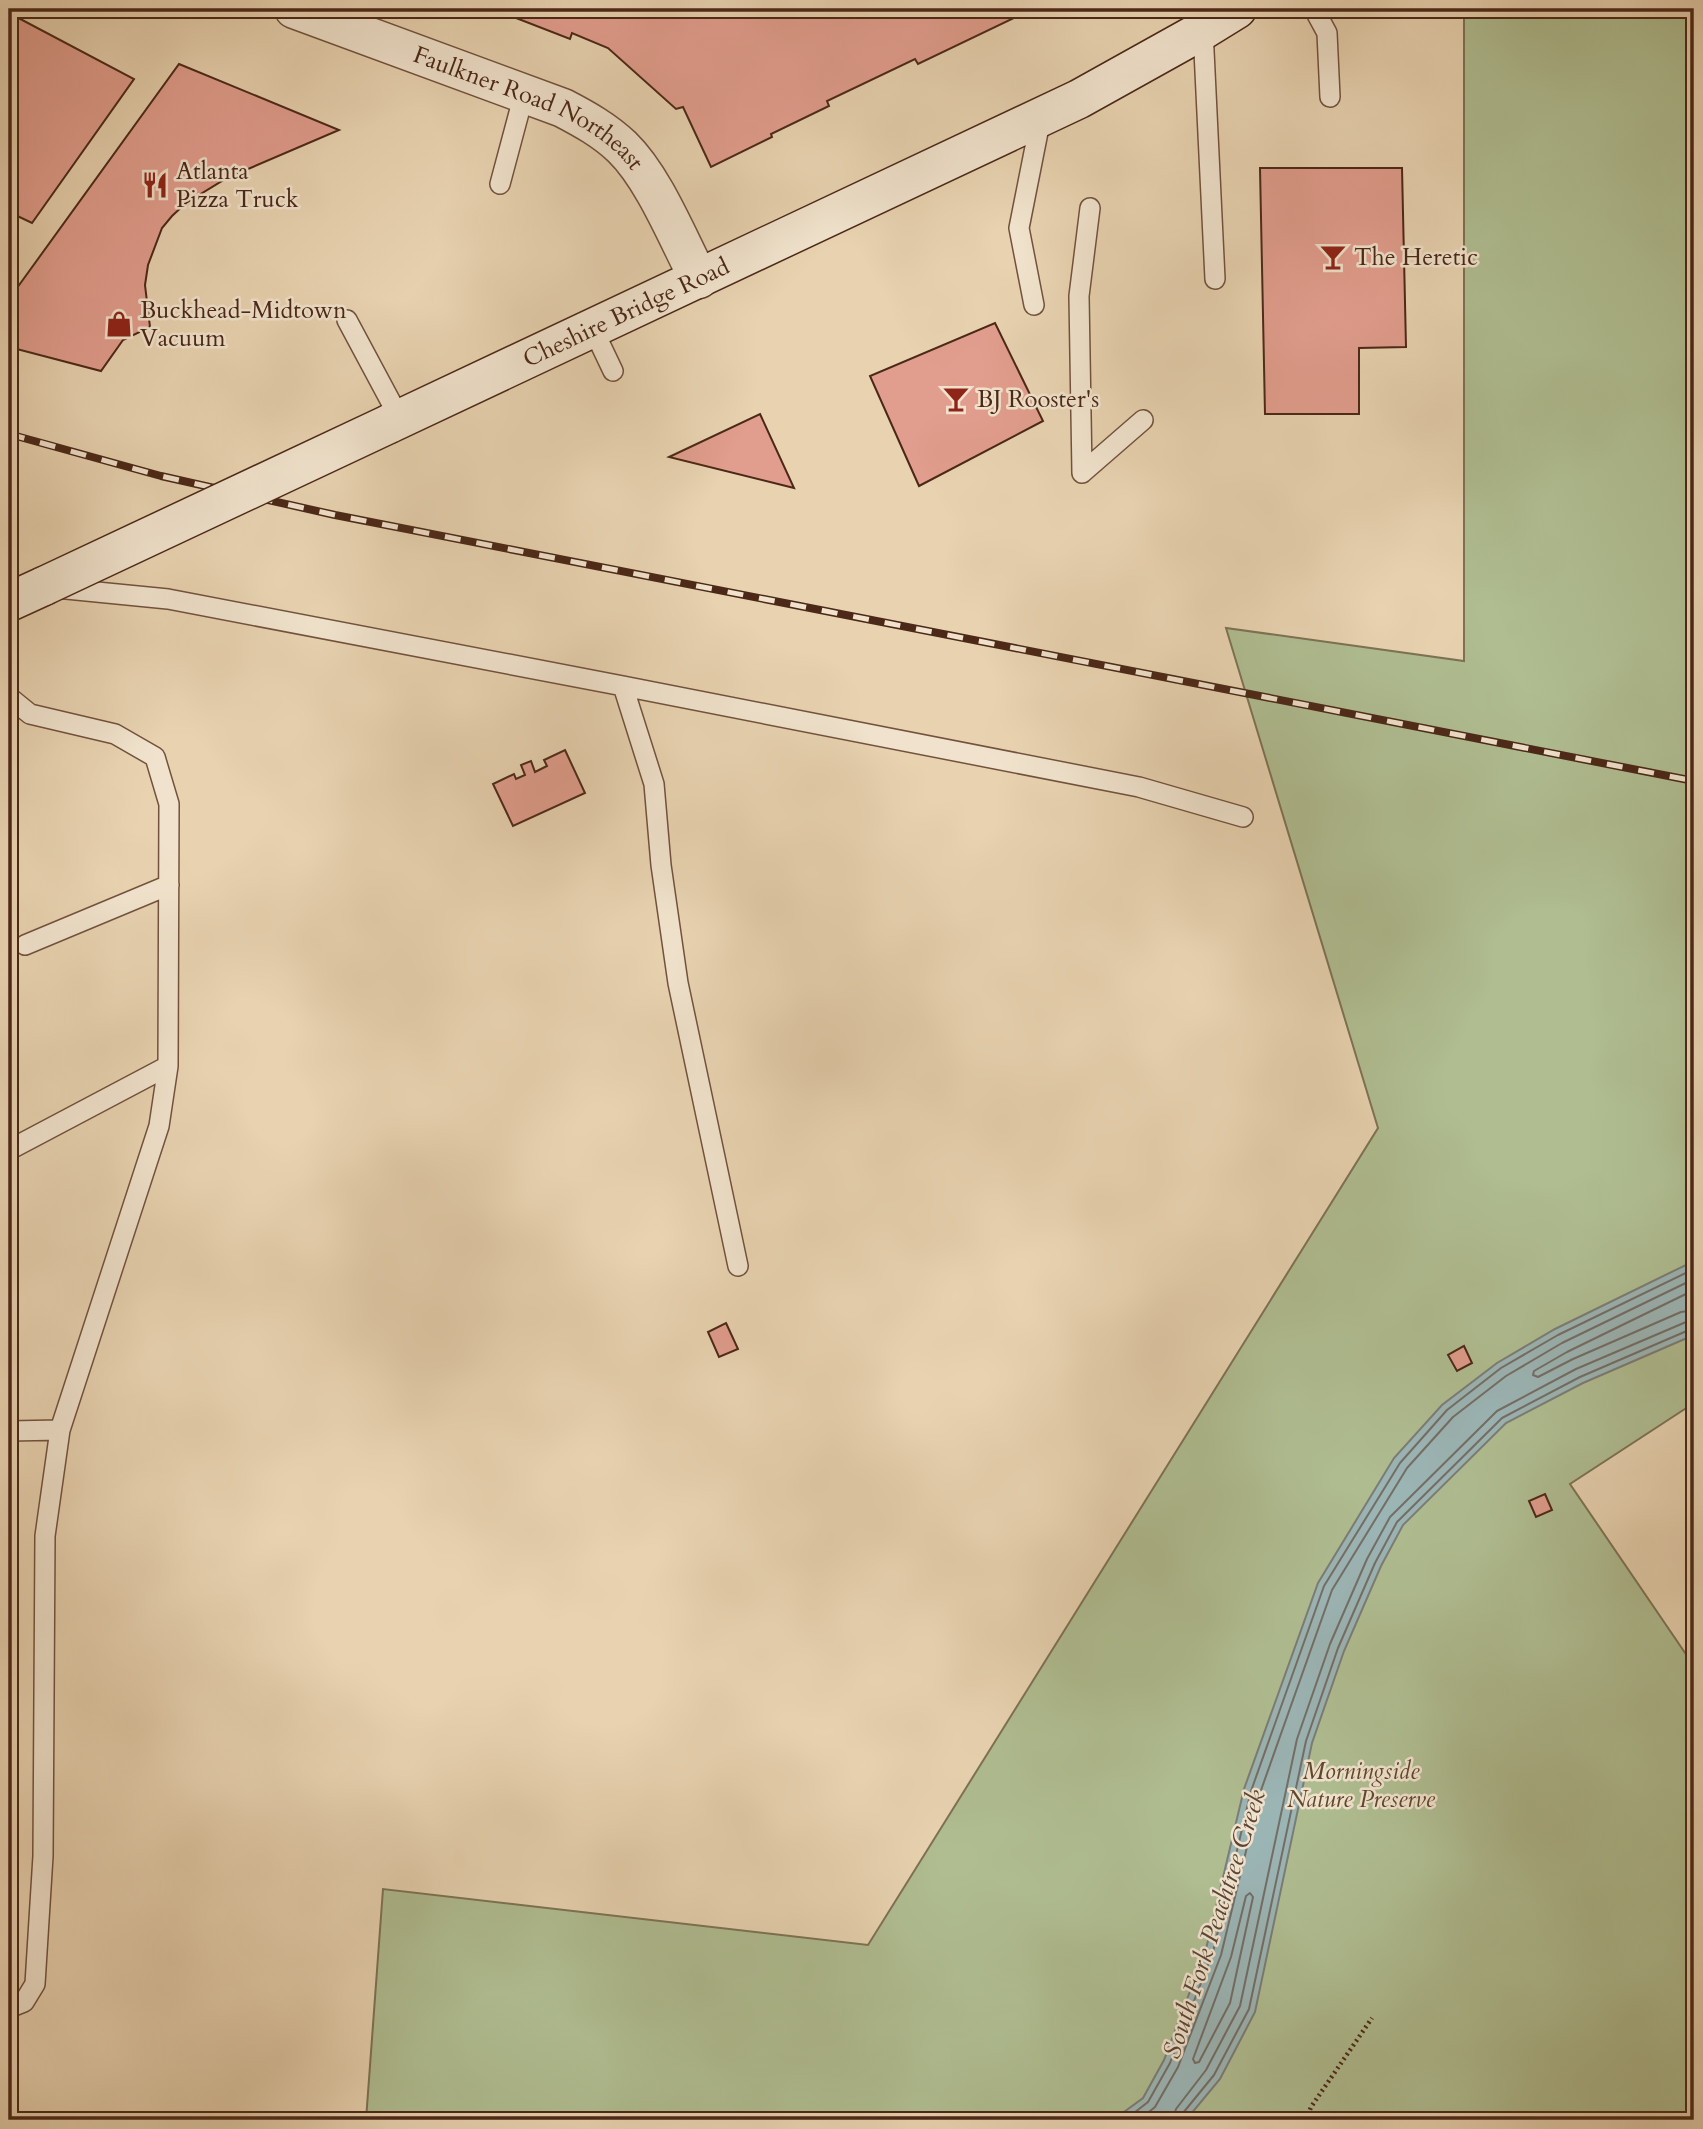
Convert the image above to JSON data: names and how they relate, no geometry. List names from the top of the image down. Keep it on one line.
{"streets":{"main road":["Faulkner Road Northeast","Cheshire Bridge Road"]},"crossings":[["Faulkner Road Northeast","Cheshire Bridge Road"]],"water":["South Fork Peachtree Creek"],"parks":["Morningside Nature Preserve"],"places":{"restaurant":["Atlanta Pizza Truck"],"bar":["The Heretic","BJ Rooster's"],"shop":["Buckhead-Midtown Vacuum"]}}
